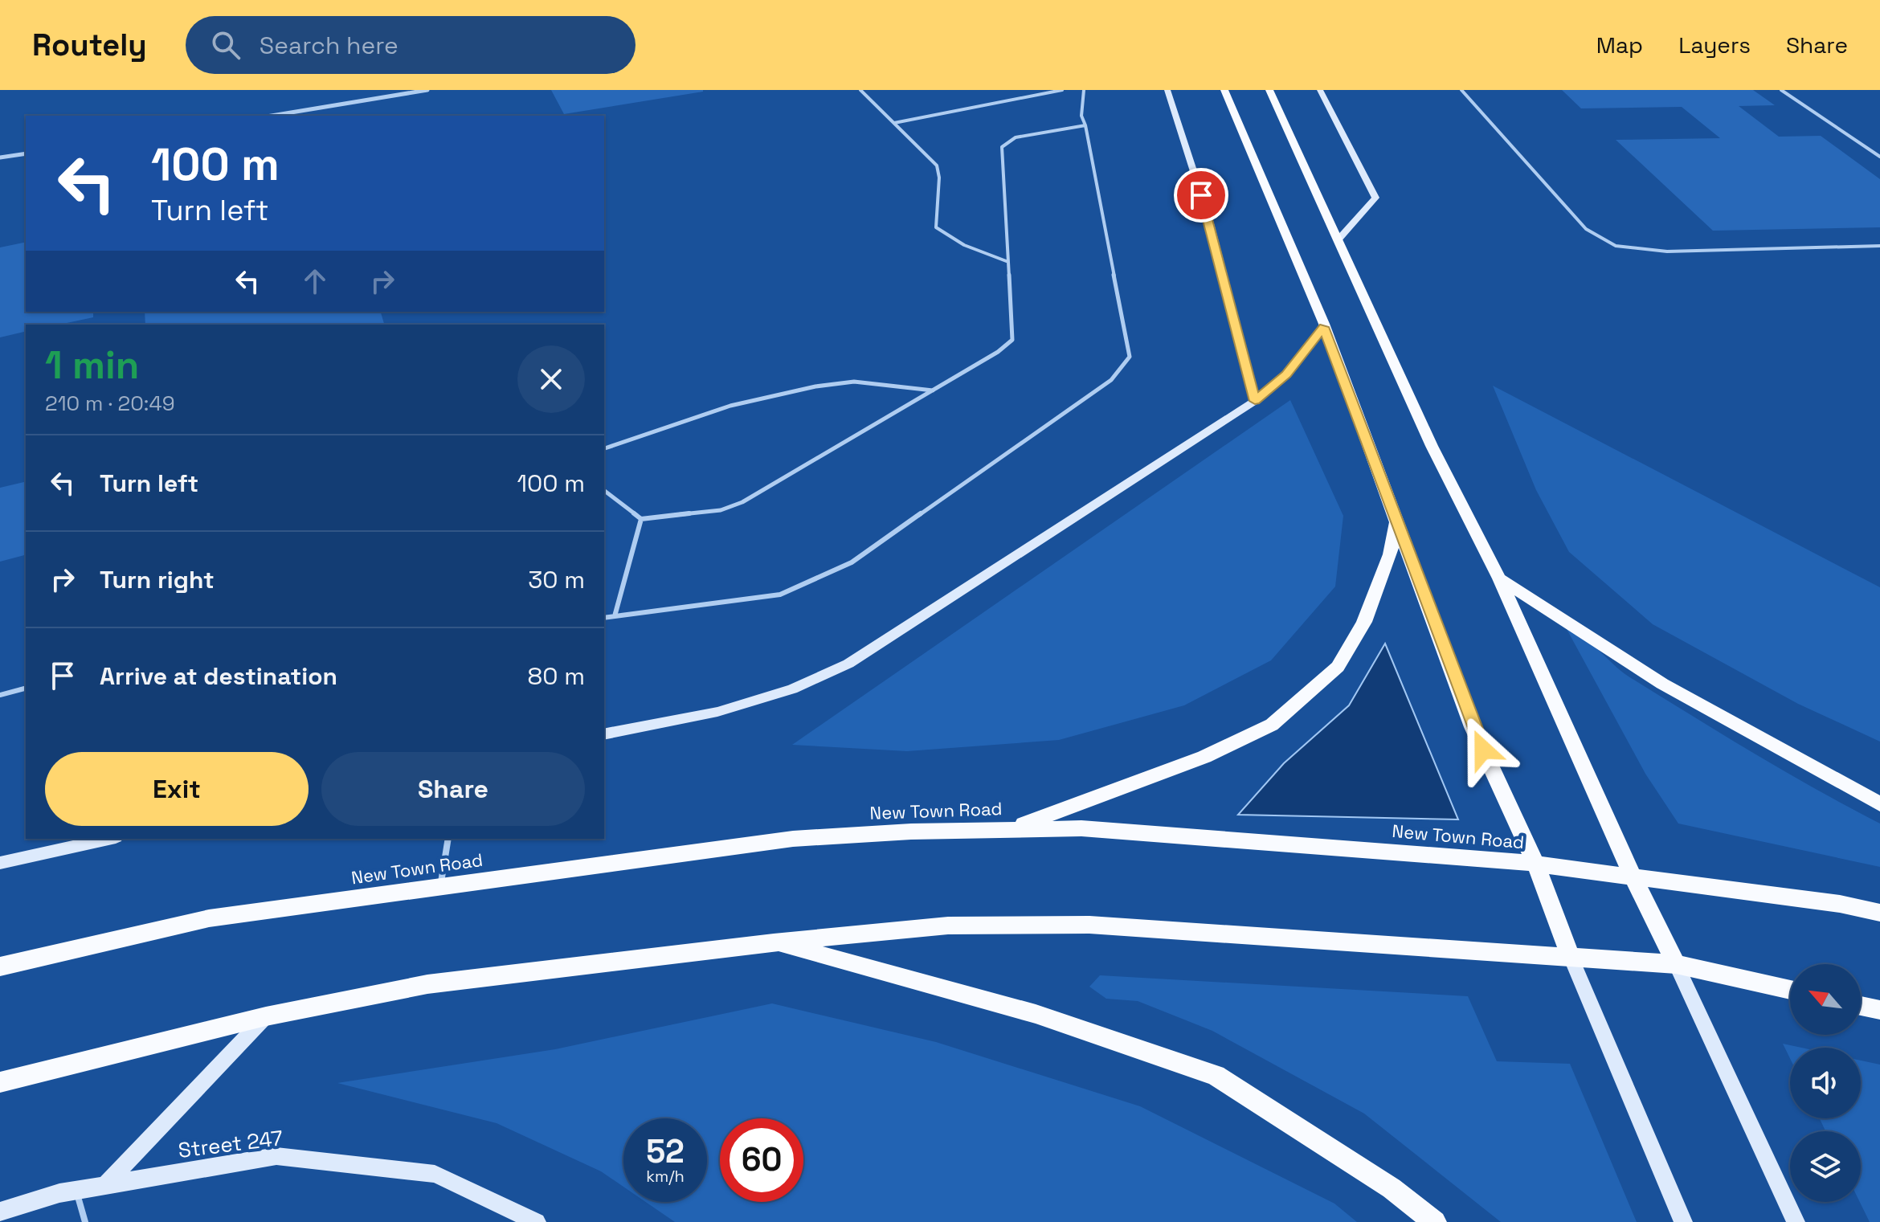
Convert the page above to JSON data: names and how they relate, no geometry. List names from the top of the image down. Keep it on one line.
{"streets":{"main road":["New Town Road"],"street":["Street 247"]},"north":"top left","page":{"header":"Routely","search":"Search here","nav":["Map","Layers","Share"],"turn":["100 m","Turn left"],"heading":["1 min","210 m · 20:49"],"list":[{"name":"Turn left","value":"100 m"},{"name":"Turn right","value":"30 m"},{"name":"Arrive at destination","value":"80 m"}],"buttons":["Exit","Share"],"speed":"52 km/h","limit":"60"}}
